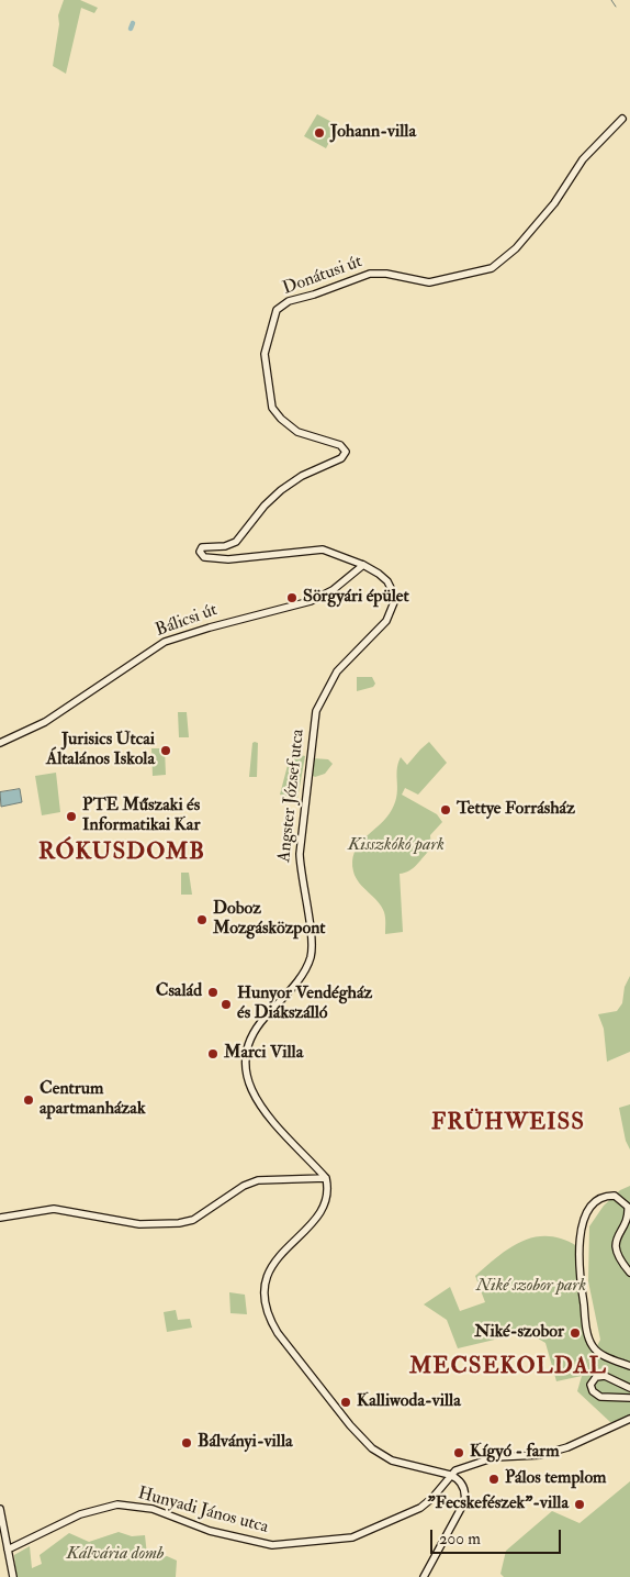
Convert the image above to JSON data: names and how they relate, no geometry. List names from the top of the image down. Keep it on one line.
{"streets":{"street":["Donátusi út","Bálicsi út","Angster József utca","Hunyadi János utca"]},"crossings":[["Donátusi út","Bálicsi út"],["Donátusi út","Angster József utca"],["Bálicsi út","Angster József utca"]],"districts":["RÓKUSDOMB","FRÜHWEISS","MECSEKOLDAL"],"parks":["Kisszkókó park","Niké szobor park","Kálvária domb"],"places":["Johann-villa","Sörgyári épület","Jurisics Utcai Általános Iskola","Tettye Forrásház","PTE Műszaki és Informatikai Kar","Doboz Mozgásközpont","Család","Hunyor Vendégház és Diákszálló","Marci Villa","Centrum apartmanházak","Niké-szobor","Kalliwoda-villa","Bálványi-villa","Kígyó - farm","Pálos templom","\"Fecskefészek\"-villa"],"scale_bar":"200 m"}
